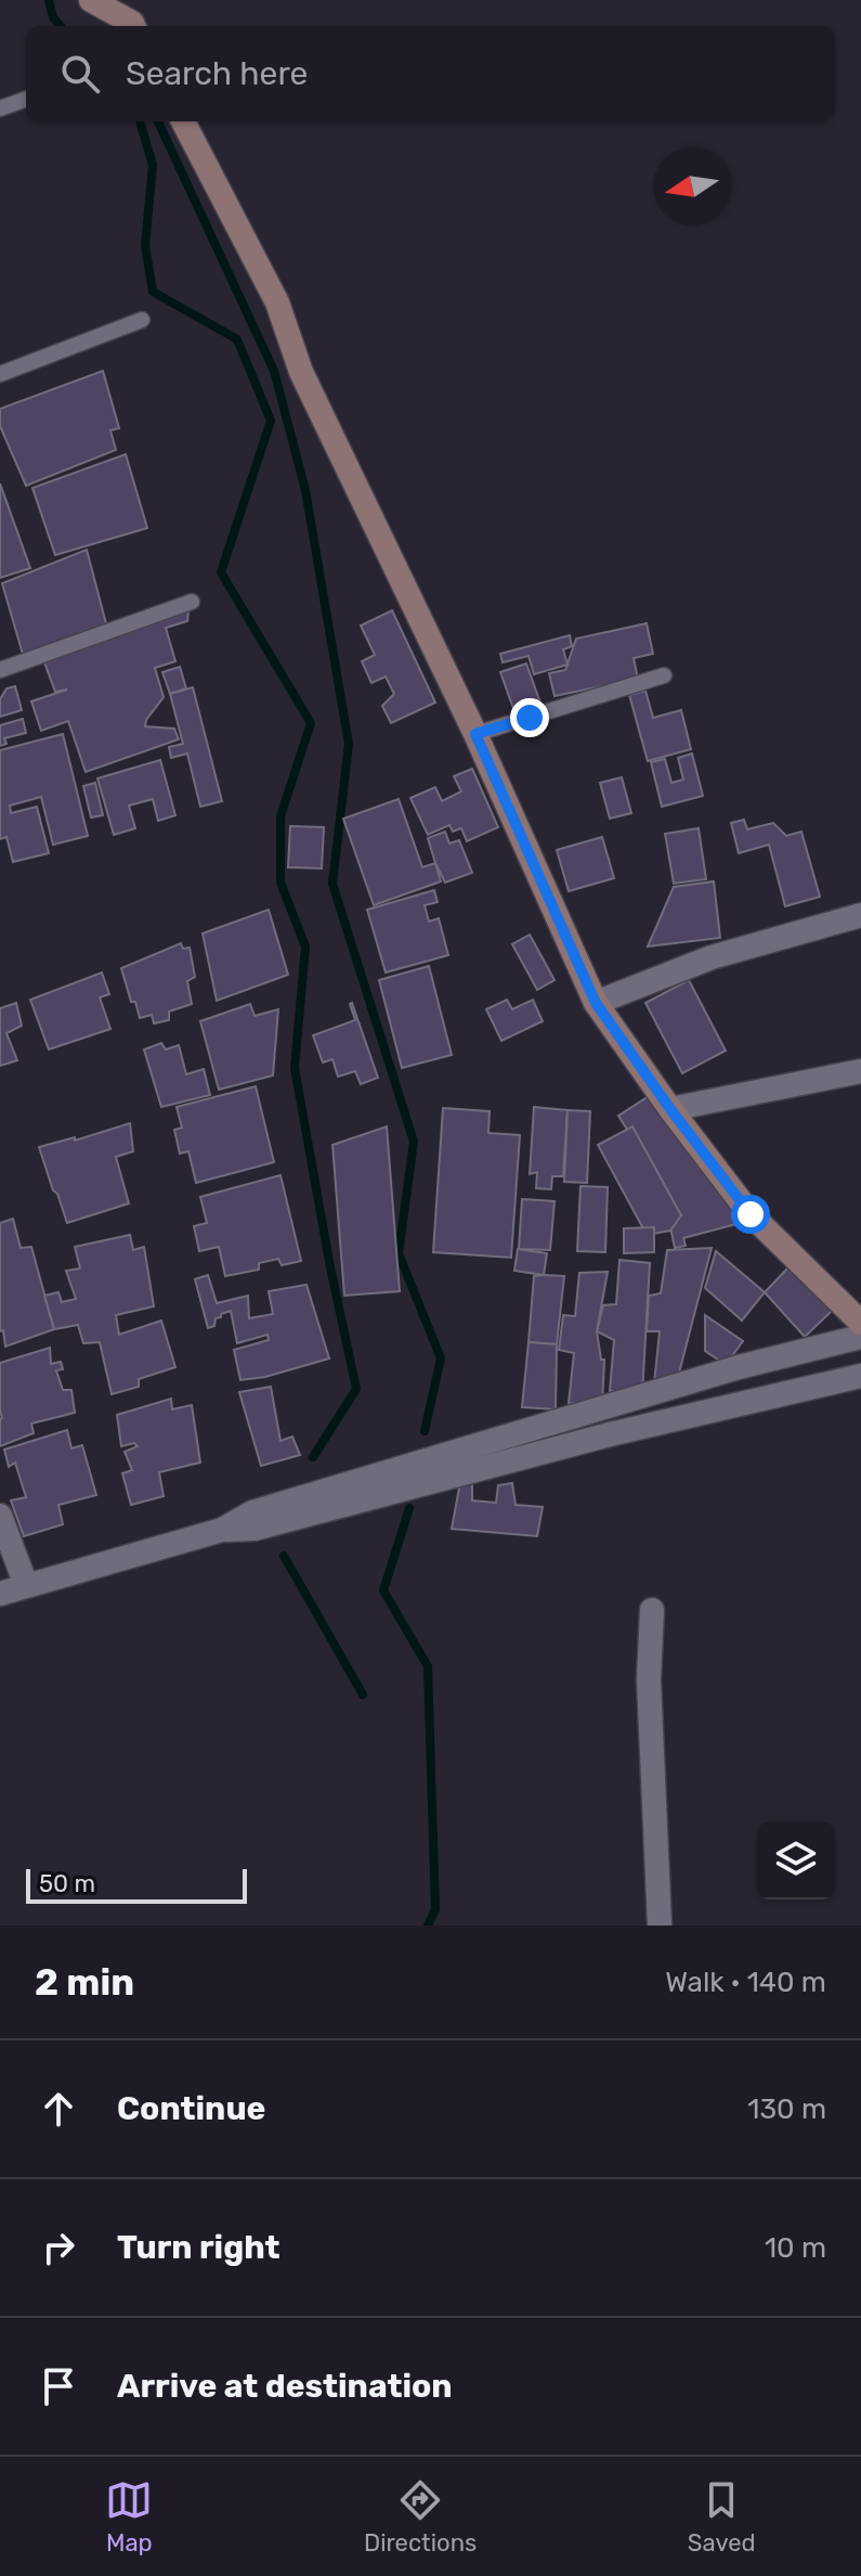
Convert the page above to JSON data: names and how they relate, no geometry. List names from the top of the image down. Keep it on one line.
{"scale_bar":"50 m","north":"left","page":{"search":"Search here","scale":"50 m","heading":["2 min","Walk · 140 m"],"list":[["Continue","130 m"],["Turn right","10 m"],"Arrive at destination"],"nav":["Map","Directions","Saved"]}}
